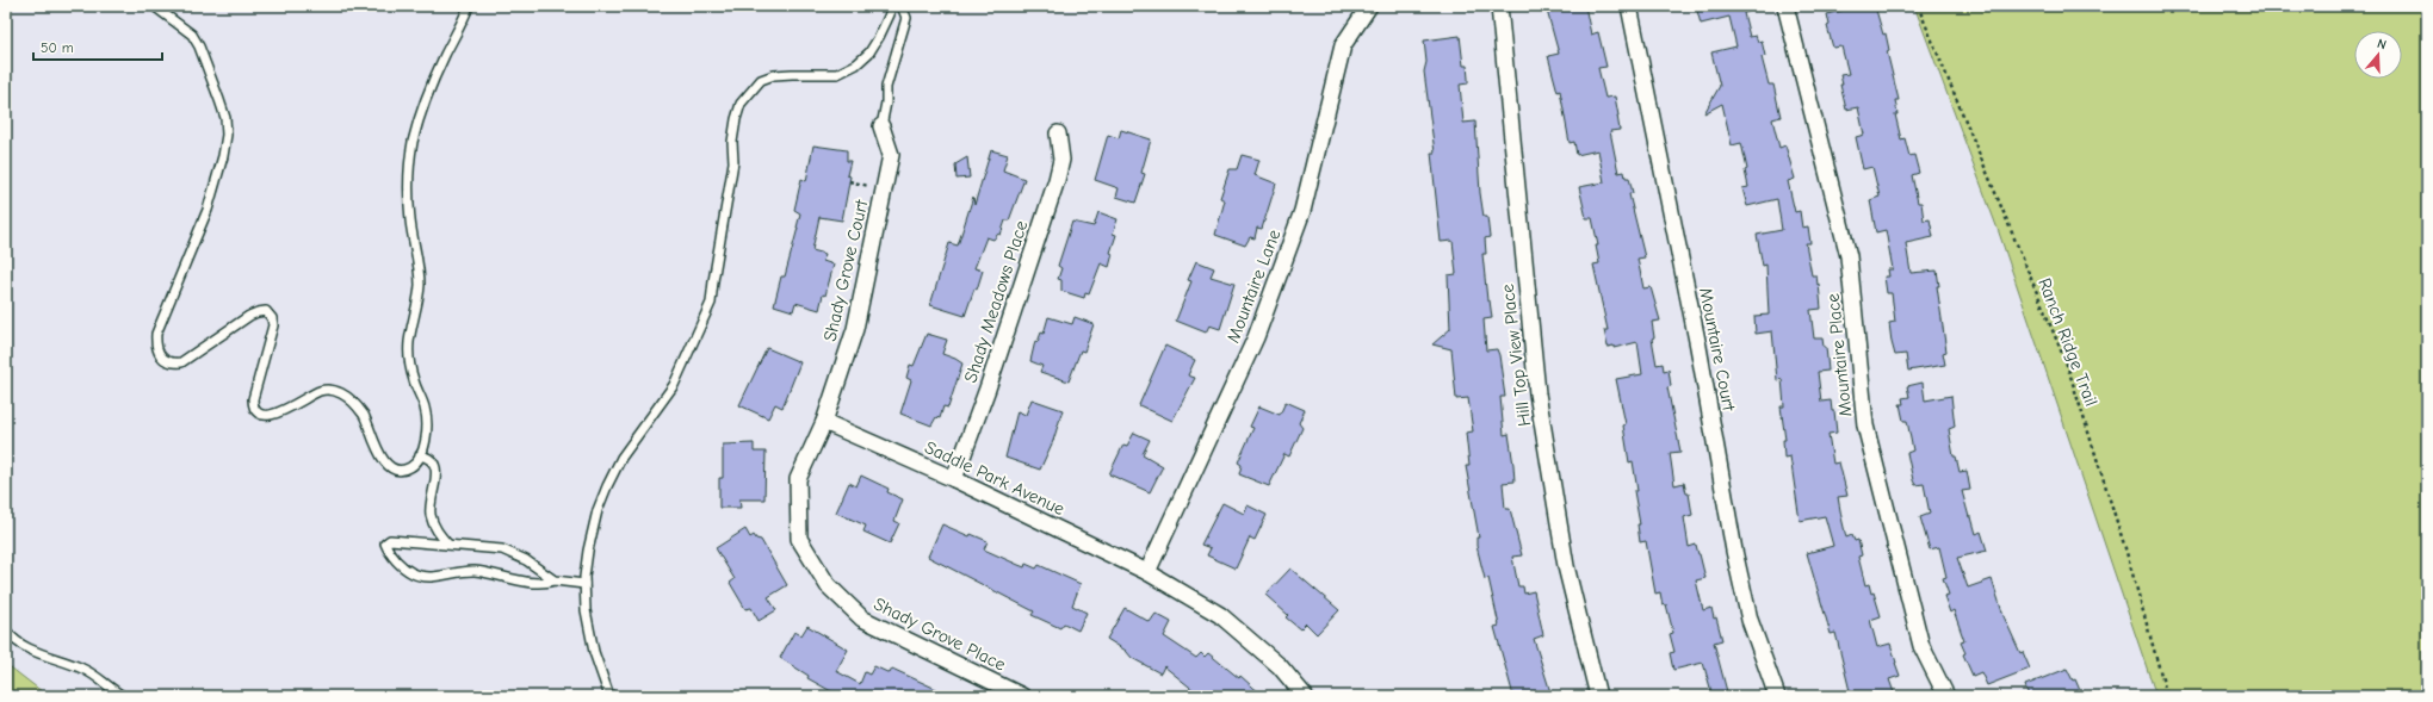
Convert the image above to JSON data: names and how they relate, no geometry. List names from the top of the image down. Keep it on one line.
{"streets":{"street":["Shady Grove Court","Mountaire Lane","Shady Meadows Place","Mountaire Court","Hill Top View Place","Mountaire Place","Saddle Park Avenue","Shady Grove Place"],"path":["Ranch Ridge Trail"]},"crossings":[["Shady Grove Court","Saddle Park Avenue"],["Shady Grove Court","Shady Grove Place"],["Mountaire Lane","Saddle Park Avenue"],["Shady Meadows Place","Saddle Park Avenue"],["Saddle Park Avenue","Shady Grove Place"]],"scale_bar":"50 m","north":"top"}
